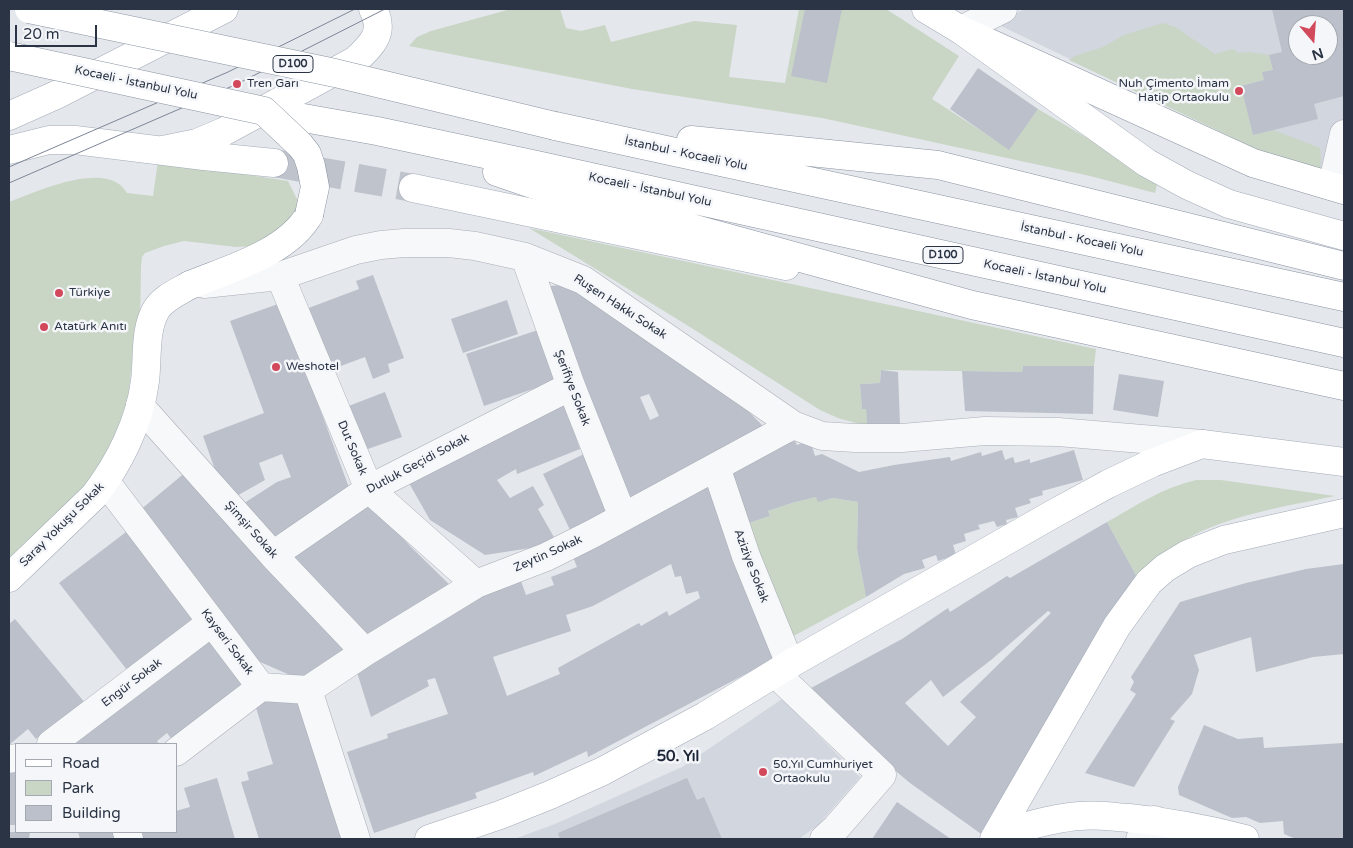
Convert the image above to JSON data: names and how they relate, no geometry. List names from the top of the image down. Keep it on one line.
{"streets":{"main road":["D100","Kocaeli - İstanbul Yolu","İstanbul - Kocaeli Yolu","Saray Yokuşu Sokak"],"street":["Ruşen Hakkı Sokak","Şerifiye Sokak","Dut Sokak","Dutluk Geçidi Sokak","Şimşir Sokak","Zeytin Sokak","Aziziye Sokak","Kayseri Sokak","Engür Sokak"]},"crossings":[["D100","Kocaeli - İstanbul Yolu"],["D100","Saray Yokuşu Sokak"],["Kocaeli - İstanbul Yolu","Saray Yokuşu Sokak"],["Ruşen Hakkı Sokak","Şerifiye Sokak"],["Ruşen Hakkı Sokak","Dut Sokak"],["Ruşen Hakkı Sokak","Saray Yokuşu Sokak"],["Ruşen Hakkı Sokak","Zeytin Sokak"],["Şerifiye Sokak","Dutluk Geçidi Sokak"],["Şerifiye Sokak","Zeytin Sokak"],["Dut Sokak","Dutluk Geçidi Sokak"],["Dut Sokak","Zeytin Sokak"],["Dutluk Geçidi Sokak","Şimşir Sokak"],["Saray Yokuşu Sokak","Şimşir Sokak"],["Saray Yokuşu Sokak","Kayseri Sokak"],["Şimşir Sokak","Zeytin Sokak"],["Zeytin Sokak","Aziziye Sokak"],["Zeytin Sokak","Kayseri Sokak"],["Kayseri Sokak","Engür Sokak"]],"districts":["50. Yıl"],"places":["Tren Garı","Nuh Çimento İmam Hatip Ortaokulu","Türkiye","Atatürk Anıtı","Weshotel","50.Yıl Cumhuriyet Ortaokulu"],"legend":["Road","Park","Building"],"scale_bar":"20 m","north":"bottom"}
